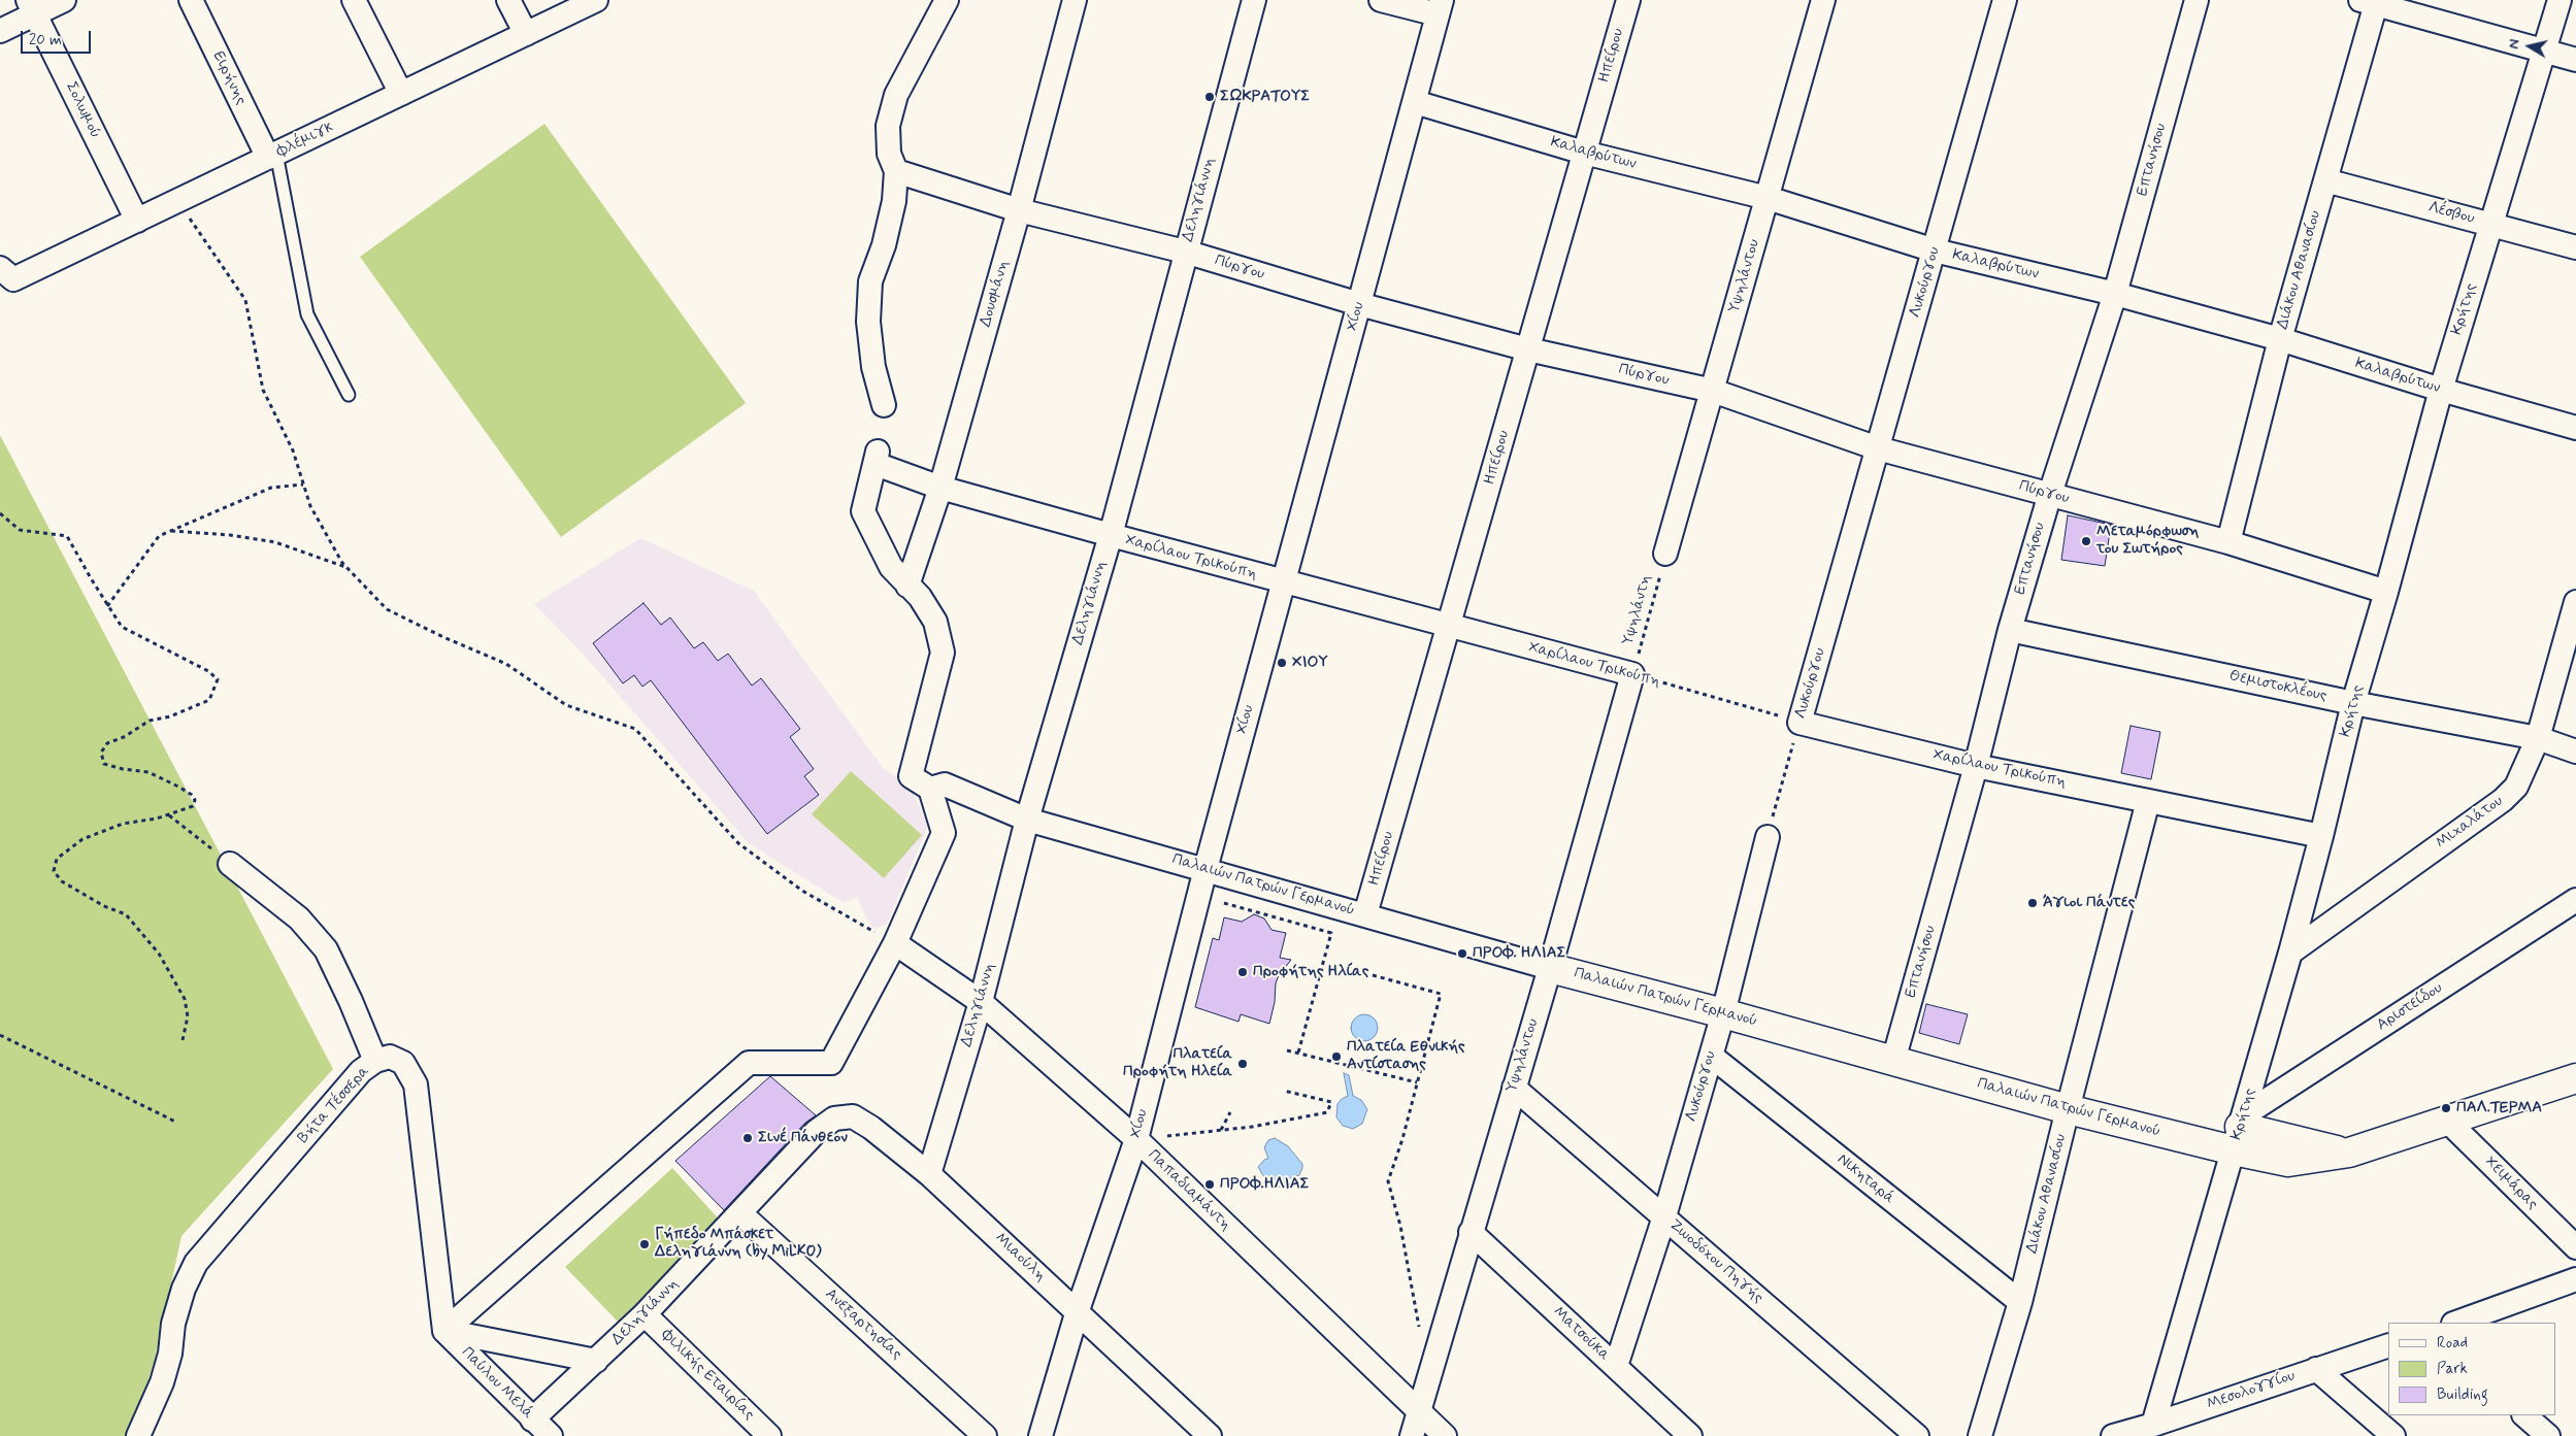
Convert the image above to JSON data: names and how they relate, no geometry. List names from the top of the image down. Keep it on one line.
{"streets":{"street":["Ηπείρου","Ειρήνης","Σολωμού","Φλέμιγκ","Καλαβρύτων","Επτανήσου","Δεληγιάννη","Λέσβου","Πύργου","Διάκου Αθανασίου","Υψηλάντου","Λυκούργου","Δουσμάνη","Κρήτης","Χίου","Χαρίλαου Τρικούπη","Θεμιστοκλέους","Μιχαλάτου","Παλαιών Πατρών Γερμανού","Αριστείδου","Βήτα Τέσσερα","Νικηταρά","Χειμάρας","Παπαδιαμάντη","Μιαούλη","Ζωοδόχου Πηγής","Ανεξαρτησίας","Ματσούκα","Φιλικής Εταιρίας","Παύλου Μελά","Μεσολογγίου"],"path":["Υψηλάντη"]},"crossings":[["Ηπείρου","Καλαβρύτων"],["Ηπείρου","Πύργου"],["Ηπείρου","Χαρίλαου Τρικούπη"],["Ηπείρου","Παλαιών Πατρών Γερμανού"],["Ειρήνης","Φλέμιγκ"],["Σολωμού","Φλέμιγκ"],["Καλαβρύτων","Επτανήσου"],["Καλαβρύτων","Διάκου Αθανασίου"],["Καλαβρύτων","Υψηλάντου"],["Καλαβρύτων","Λυκούργου"],["Καλαβρύτων","Κρήτης"],["Καλαβρύτων","Χίου"],["Επτανήσου","Πύργου"],["Επτανήσου","Χαρίλαου Τρικούπη"],["Επτανήσου","Θεμιστοκλέους"],["Επτανήσου","Παλαιών Πατρών Γερμανού"],["Δεληγιάννη","Πύργου"],["Δεληγιάννη","Χαρίλαου Τρικούπη"],["Δεληγιάννη","Παλαιών Πατρών Γερμανού"],["Δεληγιάννη","Παπαδιαμάντη"],["Δεληγιάννη","Μιαούλη"],["Δεληγιάννη","Ανεξαρτησίας"],["Δεληγιάννη","Φιλικής Εταιρίας"],["Δεληγιάννη","Παύλου Μελά"],["Λέσβου","Διάκου Αθανασίου"],["Λέσβου","Κρήτης"],["Πύργου","Διάκου Αθανασίου"],["Πύργου","Υψηλάντου"],["Πύργου","Λυκούργου"],["Πύργου","Δουσμάνη"],["Πύργου","Κρήτης"],["Πύργου","Χίου"],["Διάκου Αθανασίου","Χαρίλαου Τρικούπη"],["Διάκου Αθανασίου","Παλαιών Πατρών Γερμανού"],["Διάκου Αθανασίου","Νικηταρά"],["Υψηλάντου","Χαρίλαου Τρικούπη"],["Υψηλάντου","Υψηλάντη"],["Υψηλάντου","Παλαιών Πατρών Γερμανού"],["Υψηλάντου","Παπαδιαμάντη"],["Υψηλάντου","Ζωοδόχου Πηγής"],["Υψηλάντου","Ματσούκα"],["Λυκούργου","Χαρίλαου Τρικούπη"],["Λυκούργου","Παλαιών Πατρών Γερμανού"],["Λυκούργου","Νικηταρά"],["Λυκούργου","Ζωοδόχου Πηγής"],["Λυκούργου","Ματσούκα"],["Δουσμάνη","Χαρίλαου Τρικούπη"],["Κρήτης","Χαρίλαου Τρικούπη"],["Κρήτης","Θεμιστοκλέους"],["Κρήτης","Μιχαλάτου"],["Κρήτης","Παλαιών Πατρών Γερμανού"],["Κρήτης","Αριστείδου"],["Κρήτης","Μεσολογγίου"],["Χίου","Χαρίλαου Τρικούπη"],["Χίου","Παλαιών Πατρών Γερμανού"],["Χίου","Παπαδιαμάντη"],["Χίου","Μιαούλη"],["Χαρίλαου Τρικούπη","Υψηλάντη"],["Θεμιστοκλέους","Μιχαλάτου"],["Παλαιών Πατρών Γερμανού","Αριστείδου"],["Παλαιών Πατρών Γερμανού","Χειμάρας"],["Βήτα Τέσσερα","Παύλου Μελά"]],"places":["ΣΩΚΡΑΤΟΥΣ","Μεταμόρφωση του Σωτήρος","ΧΙΟΥ","Άγιοι Πάντες","ΠΡΟΦ. ΗΛΙΑΣ","Προφήτης Ηλίας","Πλατεία Εθνικής Αντίστασης","Πλατεία Προφήτη Ηλεία","ΠΑΛ.ΤΕΡΜΑ","Σινέ Πάνθεον","ΠΡΟΦ.ΗΛΙΑΣ","Γήπεδο Μπάσκετ Δεληγιάννη (by MiLKO)"],"legend":["Road","Park","Building"],"scale_bar":"20 m","north":"left"}
